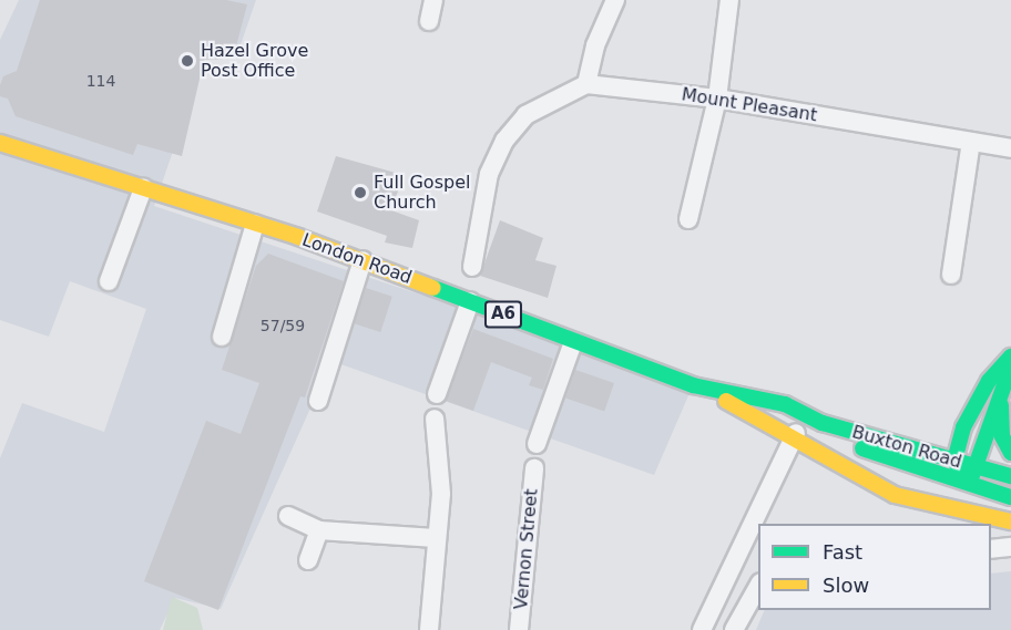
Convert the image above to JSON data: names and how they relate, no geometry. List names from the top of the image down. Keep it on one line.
{"streets":{"main road":["London Road","A6","Buxton Road"],"street":["Mount Pleasant","Vernon Street"]},"crossings":[["London Road","Buxton Road"],["A6","Buxton Road"]],"places":["Hazel Grove Post Office","Full Gospel Church"],"house_numbers":["114","57/59"],"legend":["Fast","Slow"]}
